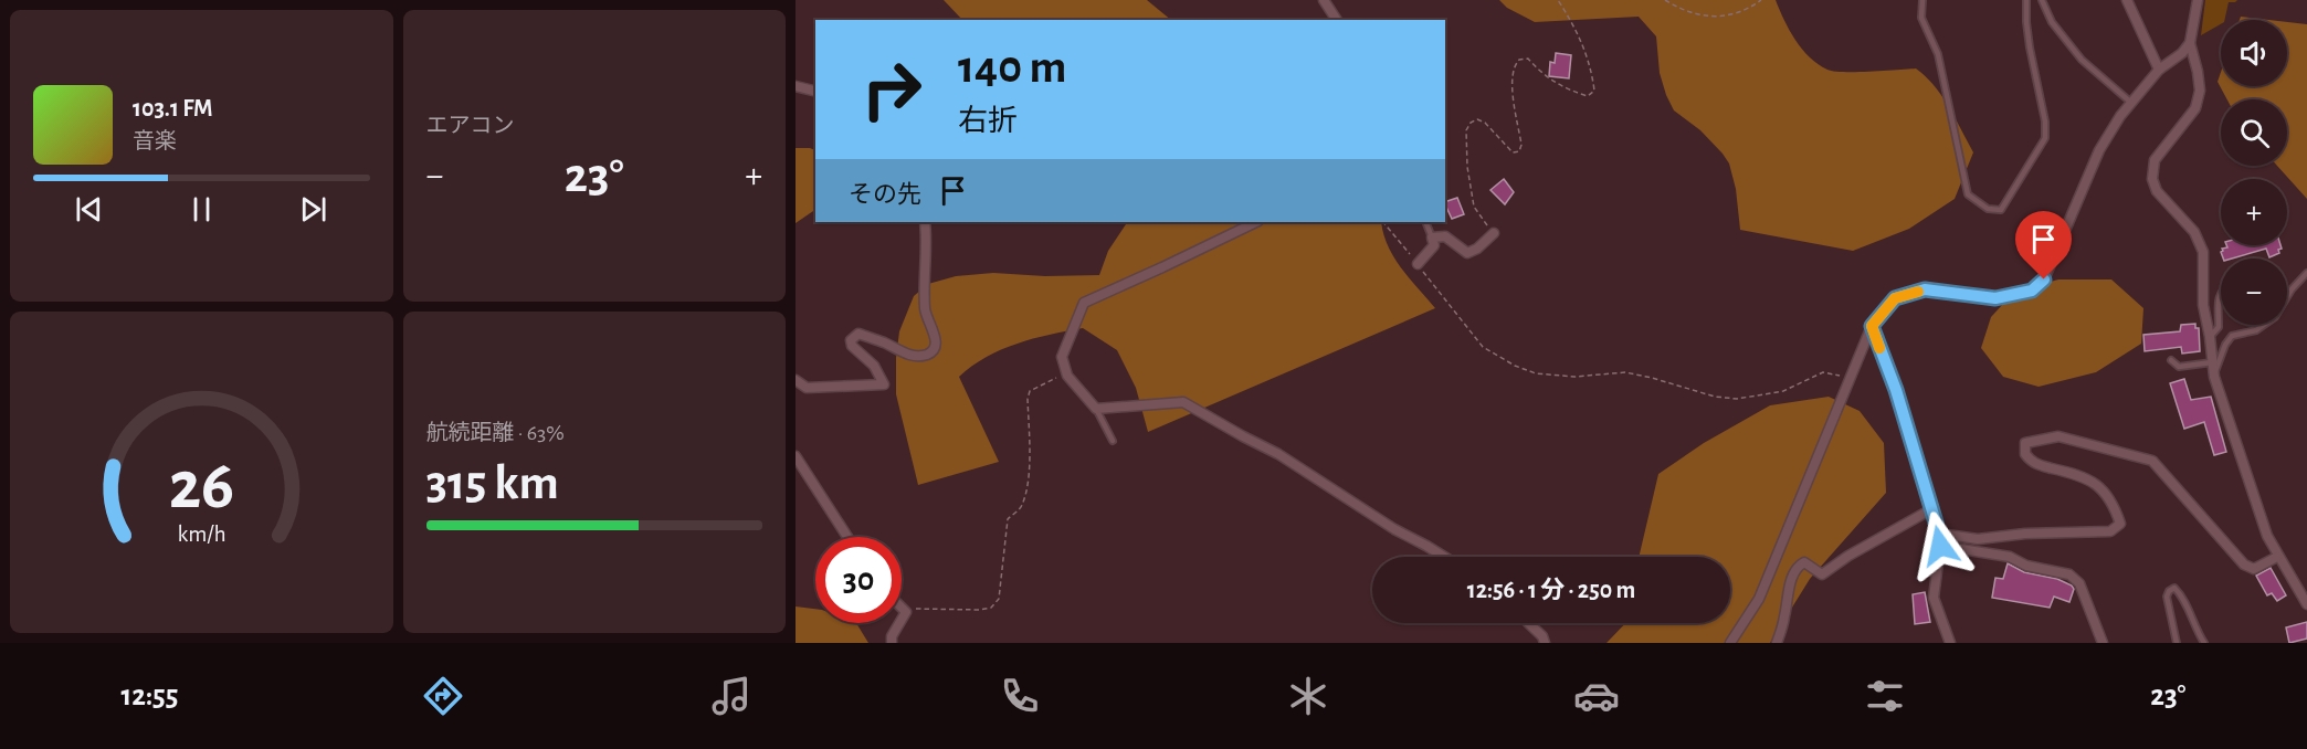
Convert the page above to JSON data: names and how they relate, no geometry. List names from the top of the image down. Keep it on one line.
{"page":{"tile":["エアコン",["航続距離 · 63%","315 km"]],"map_buttons":["+","−"],"turn":["140 m","右折"],"song":["103.1 FM","音楽"],"heat":["−","23°","+"],"then":"その先","limit":"30","trip":"12:56 · 1 分 · 250 m","tabs":["12:55","23°"],"gauge":["26","km/h"]}}
